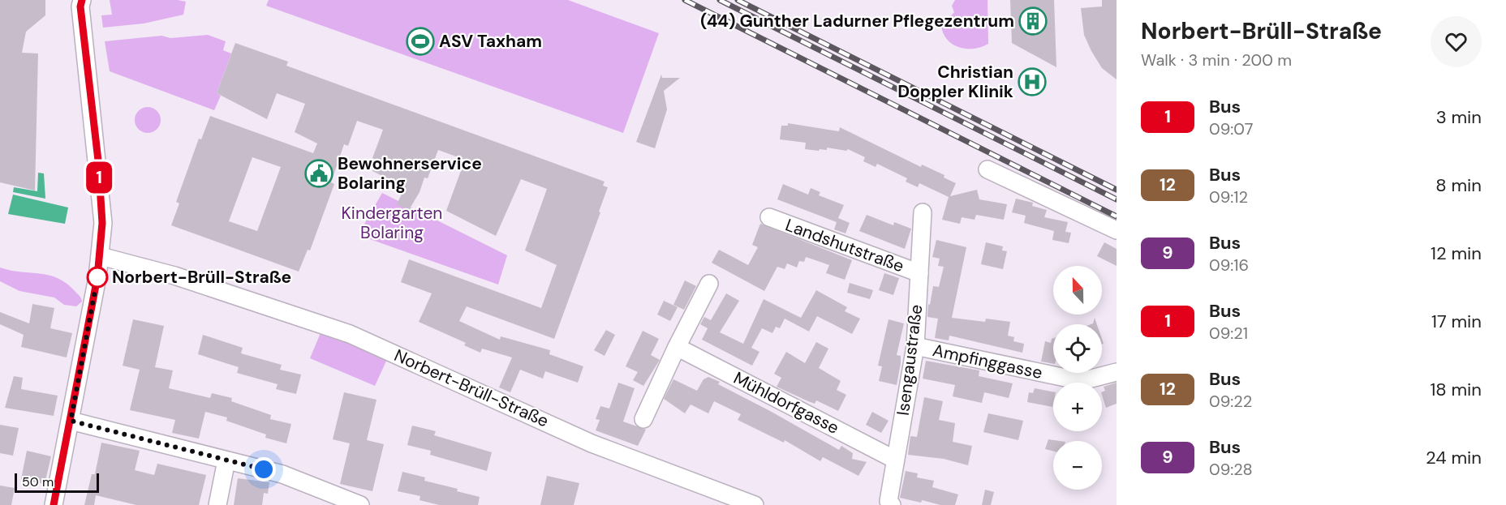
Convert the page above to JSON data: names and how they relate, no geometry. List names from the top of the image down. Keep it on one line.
{"streets":{"street":["Landshutstraße","Isengaustraße","Ampfinggasse","Norbert-Brüll-Straße","Mühldorfgasse"]},"crossings":[["Landshutstraße","Isengaustraße"],["Isengaustraße","Ampfinggasse"],["Isengaustraße","Mühldorfgasse"]],"parks":["Kindergarten Bolaring"],"places":{"building":["(44) Gunther Ladurner Pflegezentrum"],"sports":["ASV Taxham"],"hospital":["Christian Doppler Klinik"],"public building":["Bewohnerservice Bolaring"],"other":["Norbert-Brüll-Straße"]},"lines":["bus line 1"],"scale_bar":"50 m","north":"top","page":{"on_map":"1","heading":["Norbert-Brüll-Straße","Walk · 3 min · 200 m"],"list":[{"mark":"1","name":"Bus","note":"09:07","value":"3 min"},{"mark":"12","name":"Bus","note":"09:12","value":"8 min"},{"mark":"9","name":"Bus","note":"09:16","value":"12 min"},{"mark":"1","name":"Bus","note":"09:21","value":"17 min"},{"mark":"12","name":"Bus","note":"09:22","value":"18 min"},{"mark":"9","name":"Bus","note":"09:28","value":"24 min"}],"map_buttons":["+","−"],"scale":"50 m"}}
